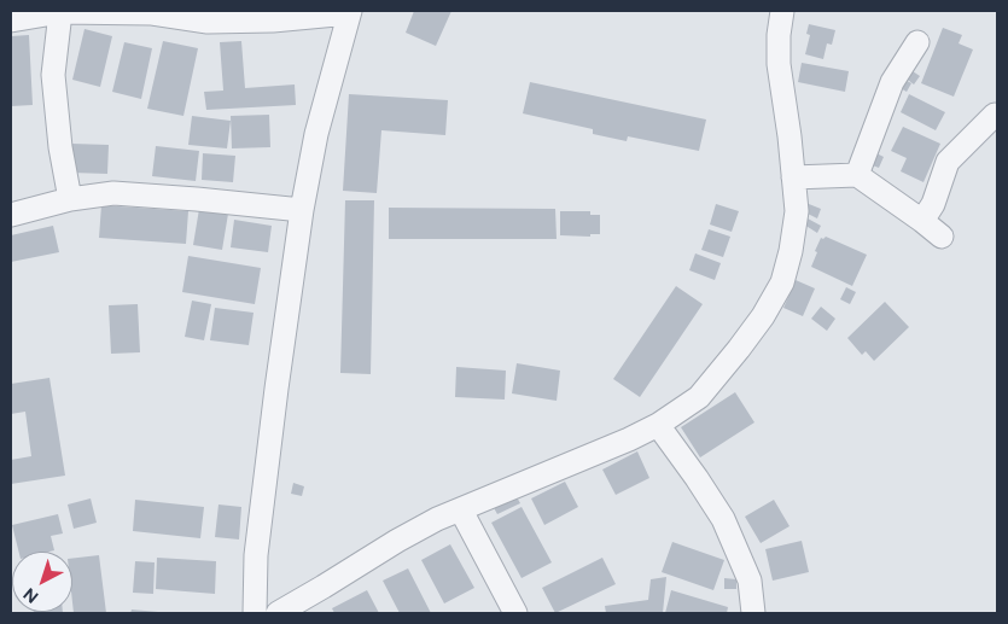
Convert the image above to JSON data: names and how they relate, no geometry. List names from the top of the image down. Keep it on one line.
{"north":"bottom left"}
